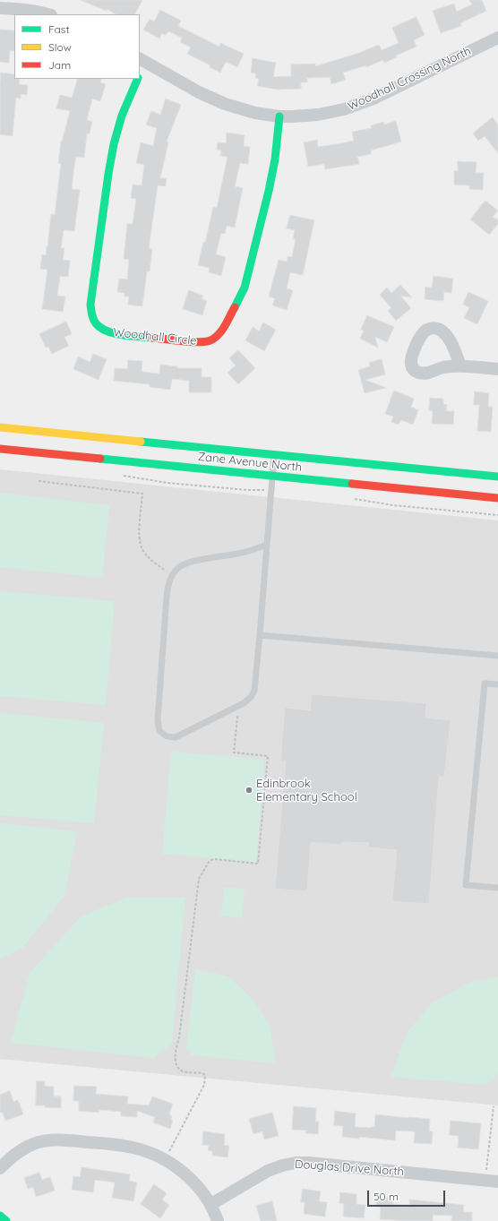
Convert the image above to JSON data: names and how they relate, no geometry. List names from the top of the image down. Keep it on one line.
{"streets":{"main road":["Woodhall Circle","Zane Avenue North"],"street":["Woodhall Crossing North","Douglas Drive North"]},"crossings":[["Woodhall Crossing North","Woodhall Circle"]],"places":["Edinbrook Elementary School"],"legend":["Fast","Slow","Jam"],"scale_bar":"50 m"}
